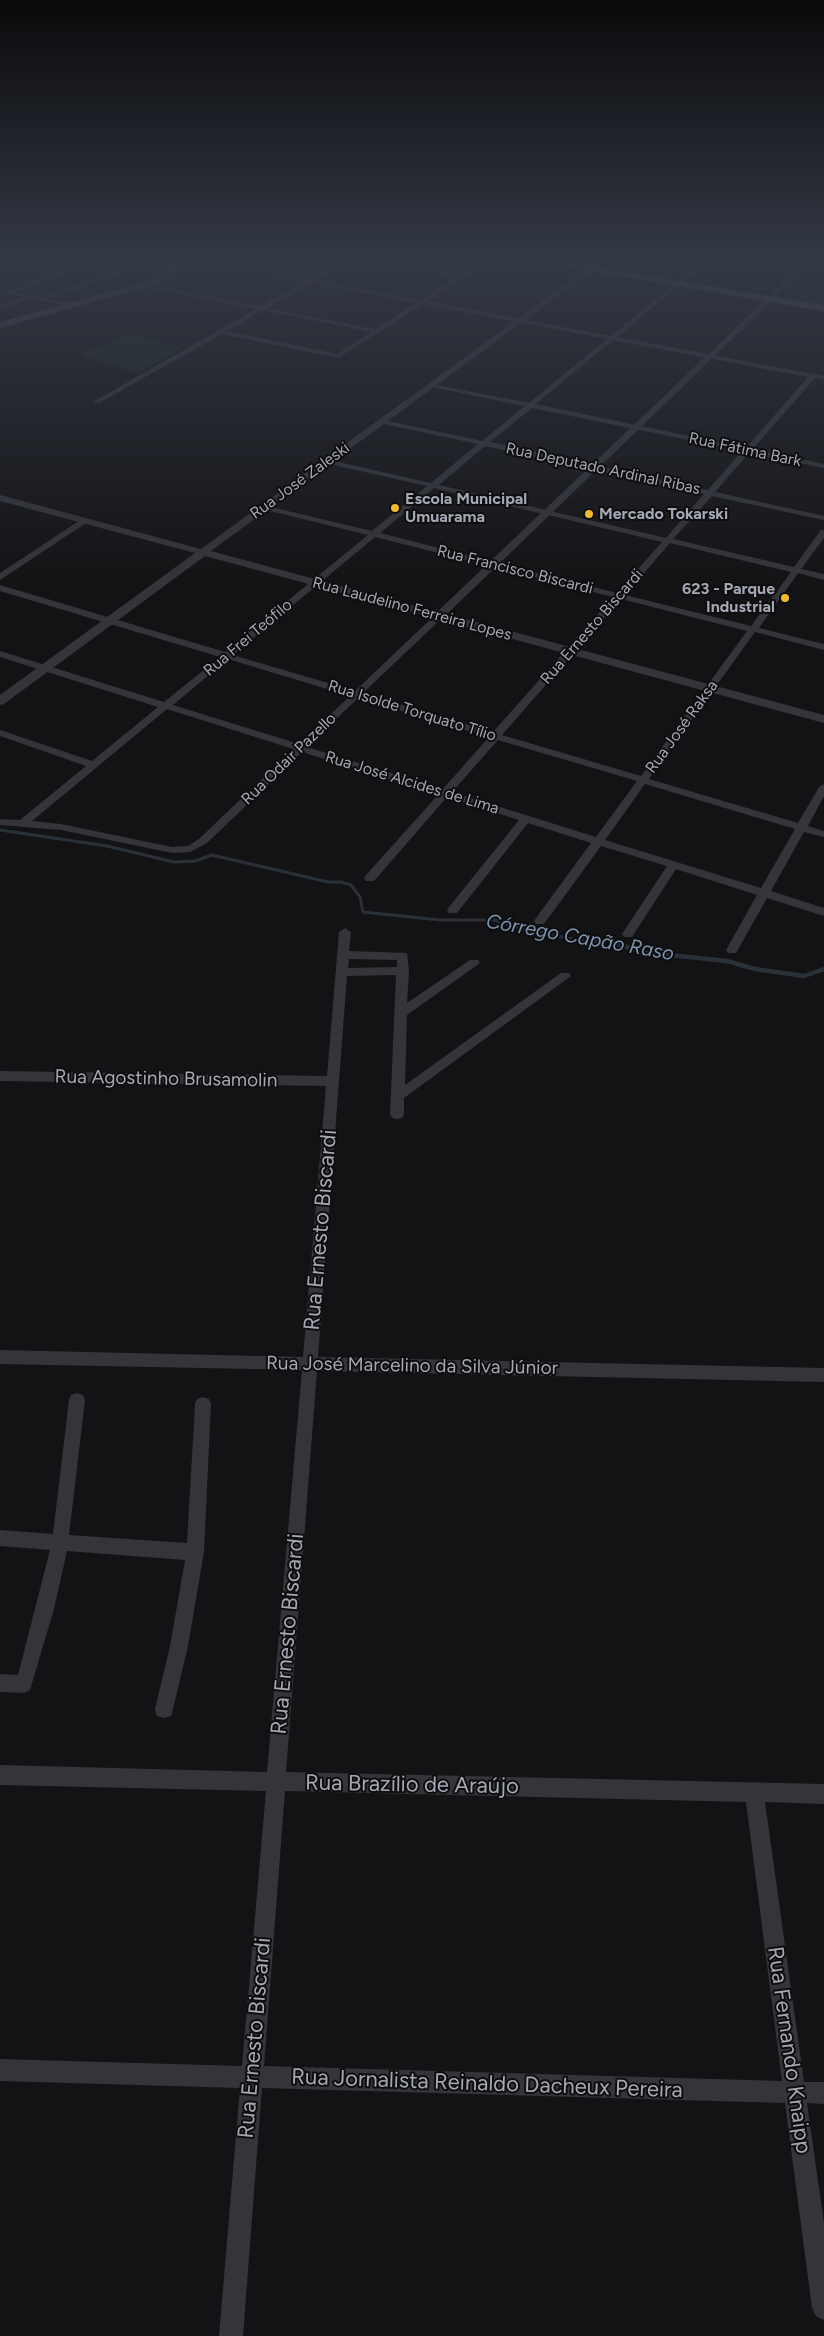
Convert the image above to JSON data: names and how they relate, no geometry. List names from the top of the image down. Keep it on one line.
{"streets":{"street":["Rua Fátima Bark","Rua Deputado Ardinal Ribas","Rua José Zaleski","Rua Francisco Biscardi","Rua Laudelino Ferreira Lopes","Rua Ernesto Biscardi","Rua Frei Teófilo","Rua Isolde Torquato Tílio","Rua José Raksa","Rua Odair Pazello","Rua José Alcides de Lima","Rua Agostinho Brusamolin","Rua José Marcelino da Silva Júnior","Rua Brazílio de Araújo","Rua Fernando Knaipp","Rua Jornalista Reinaldo Dacheux Pereira"]},"crossings":[["Rua Fátima Bark","Rua José Zaleski"],["Rua Fátima Bark","Rua Ernesto Biscardi"],["Rua Fátima Bark","Rua Frei Teófilo"],["Rua Fátima Bark","Rua Odair Pazello"],["Rua Deputado Ardinal Ribas","Rua José Zaleski"],["Rua Deputado Ardinal Ribas","Rua Ernesto Biscardi"],["Rua Deputado Ardinal Ribas","Rua Frei Teófilo"],["Rua Deputado Ardinal Ribas","Rua Odair Pazello"],["Rua José Zaleski","Rua Francisco Biscardi"],["Rua José Zaleski","Rua Laudelino Ferreira Lopes"],["Rua José Zaleski","Rua Isolde Torquato Tílio"],["Rua José Zaleski","Rua José Alcides de Lima"],["Rua Francisco Biscardi","Rua Ernesto Biscardi"],["Rua Francisco Biscardi","Rua Frei Teófilo"],["Rua Francisco Biscardi","Rua José Raksa"],["Rua Francisco Biscardi","Rua Odair Pazello"],["Rua Laudelino Ferreira Lopes","Rua Ernesto Biscardi"],["Rua Laudelino Ferreira Lopes","Rua Frei Teófilo"],["Rua Laudelino Ferreira Lopes","Rua José Raksa"],["Rua Laudelino Ferreira Lopes","Rua Odair Pazello"],["Rua Ernesto Biscardi","Rua Isolde Torquato Tílio"],["Rua Ernesto Biscardi","Rua José Alcides de Lima"],["Rua Ernesto Biscardi","Rua Agostinho Brusamolin"],["Rua Ernesto Biscardi","Rua José Marcelino da Silva Júnior"],["Rua Ernesto Biscardi","Rua Brazílio de Araújo"],["Rua Ernesto Biscardi","Rua Jornalista Reinaldo Dacheux Pereira"],["Rua Frei Teófilo","Rua Isolde Torquato Tílio"],["Rua Frei Teófilo","Rua Odair Pazello"],["Rua Frei Teófilo","Rua José Alcides de Lima"],["Rua Isolde Torquato Tílio","Rua José Raksa"],["Rua Isolde Torquato Tílio","Rua Odair Pazello"],["Rua José Raksa","Rua José Alcides de Lima"],["Rua Odair Pazello","Rua José Alcides de Lima"],["Rua Brazílio de Araújo","Rua Fernando Knaipp"],["Rua Fernando Knaipp","Rua Jornalista Reinaldo Dacheux Pereira"]],"water":["Córrego Capão Raso"],"places":["Escola Municipal Umuarama","Mercado Tokarski","623 - Parque Industrial"]}
